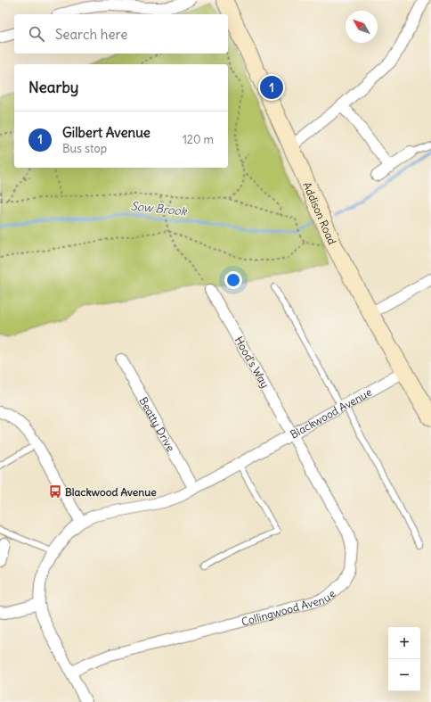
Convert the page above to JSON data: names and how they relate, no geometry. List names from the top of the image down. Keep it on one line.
{"streets":{"street":["Addison Road","Hood's Way","Blackwood Avenue","Beatty Drive","Collingwood Avenue"]},"crossings":[["Addison Road","Blackwood Avenue"],["Hood's Way","Blackwood Avenue"],["Hood's Way","Collingwood Avenue"],["Blackwood Avenue","Beatty Drive"],["Blackwood Avenue","Collingwood Avenue"]],"water":["Sow Brook"],"places":{"bus stop":["Blackwood Avenue"]},"north":"top left","page":{"search":"Search here","heading":"Nearby","pins":"1","list":[{"mark":"1","name":"Gilbert Avenue","note":"Bus stop","value":"120 m"}],"map_buttons":["+","−"]}}
